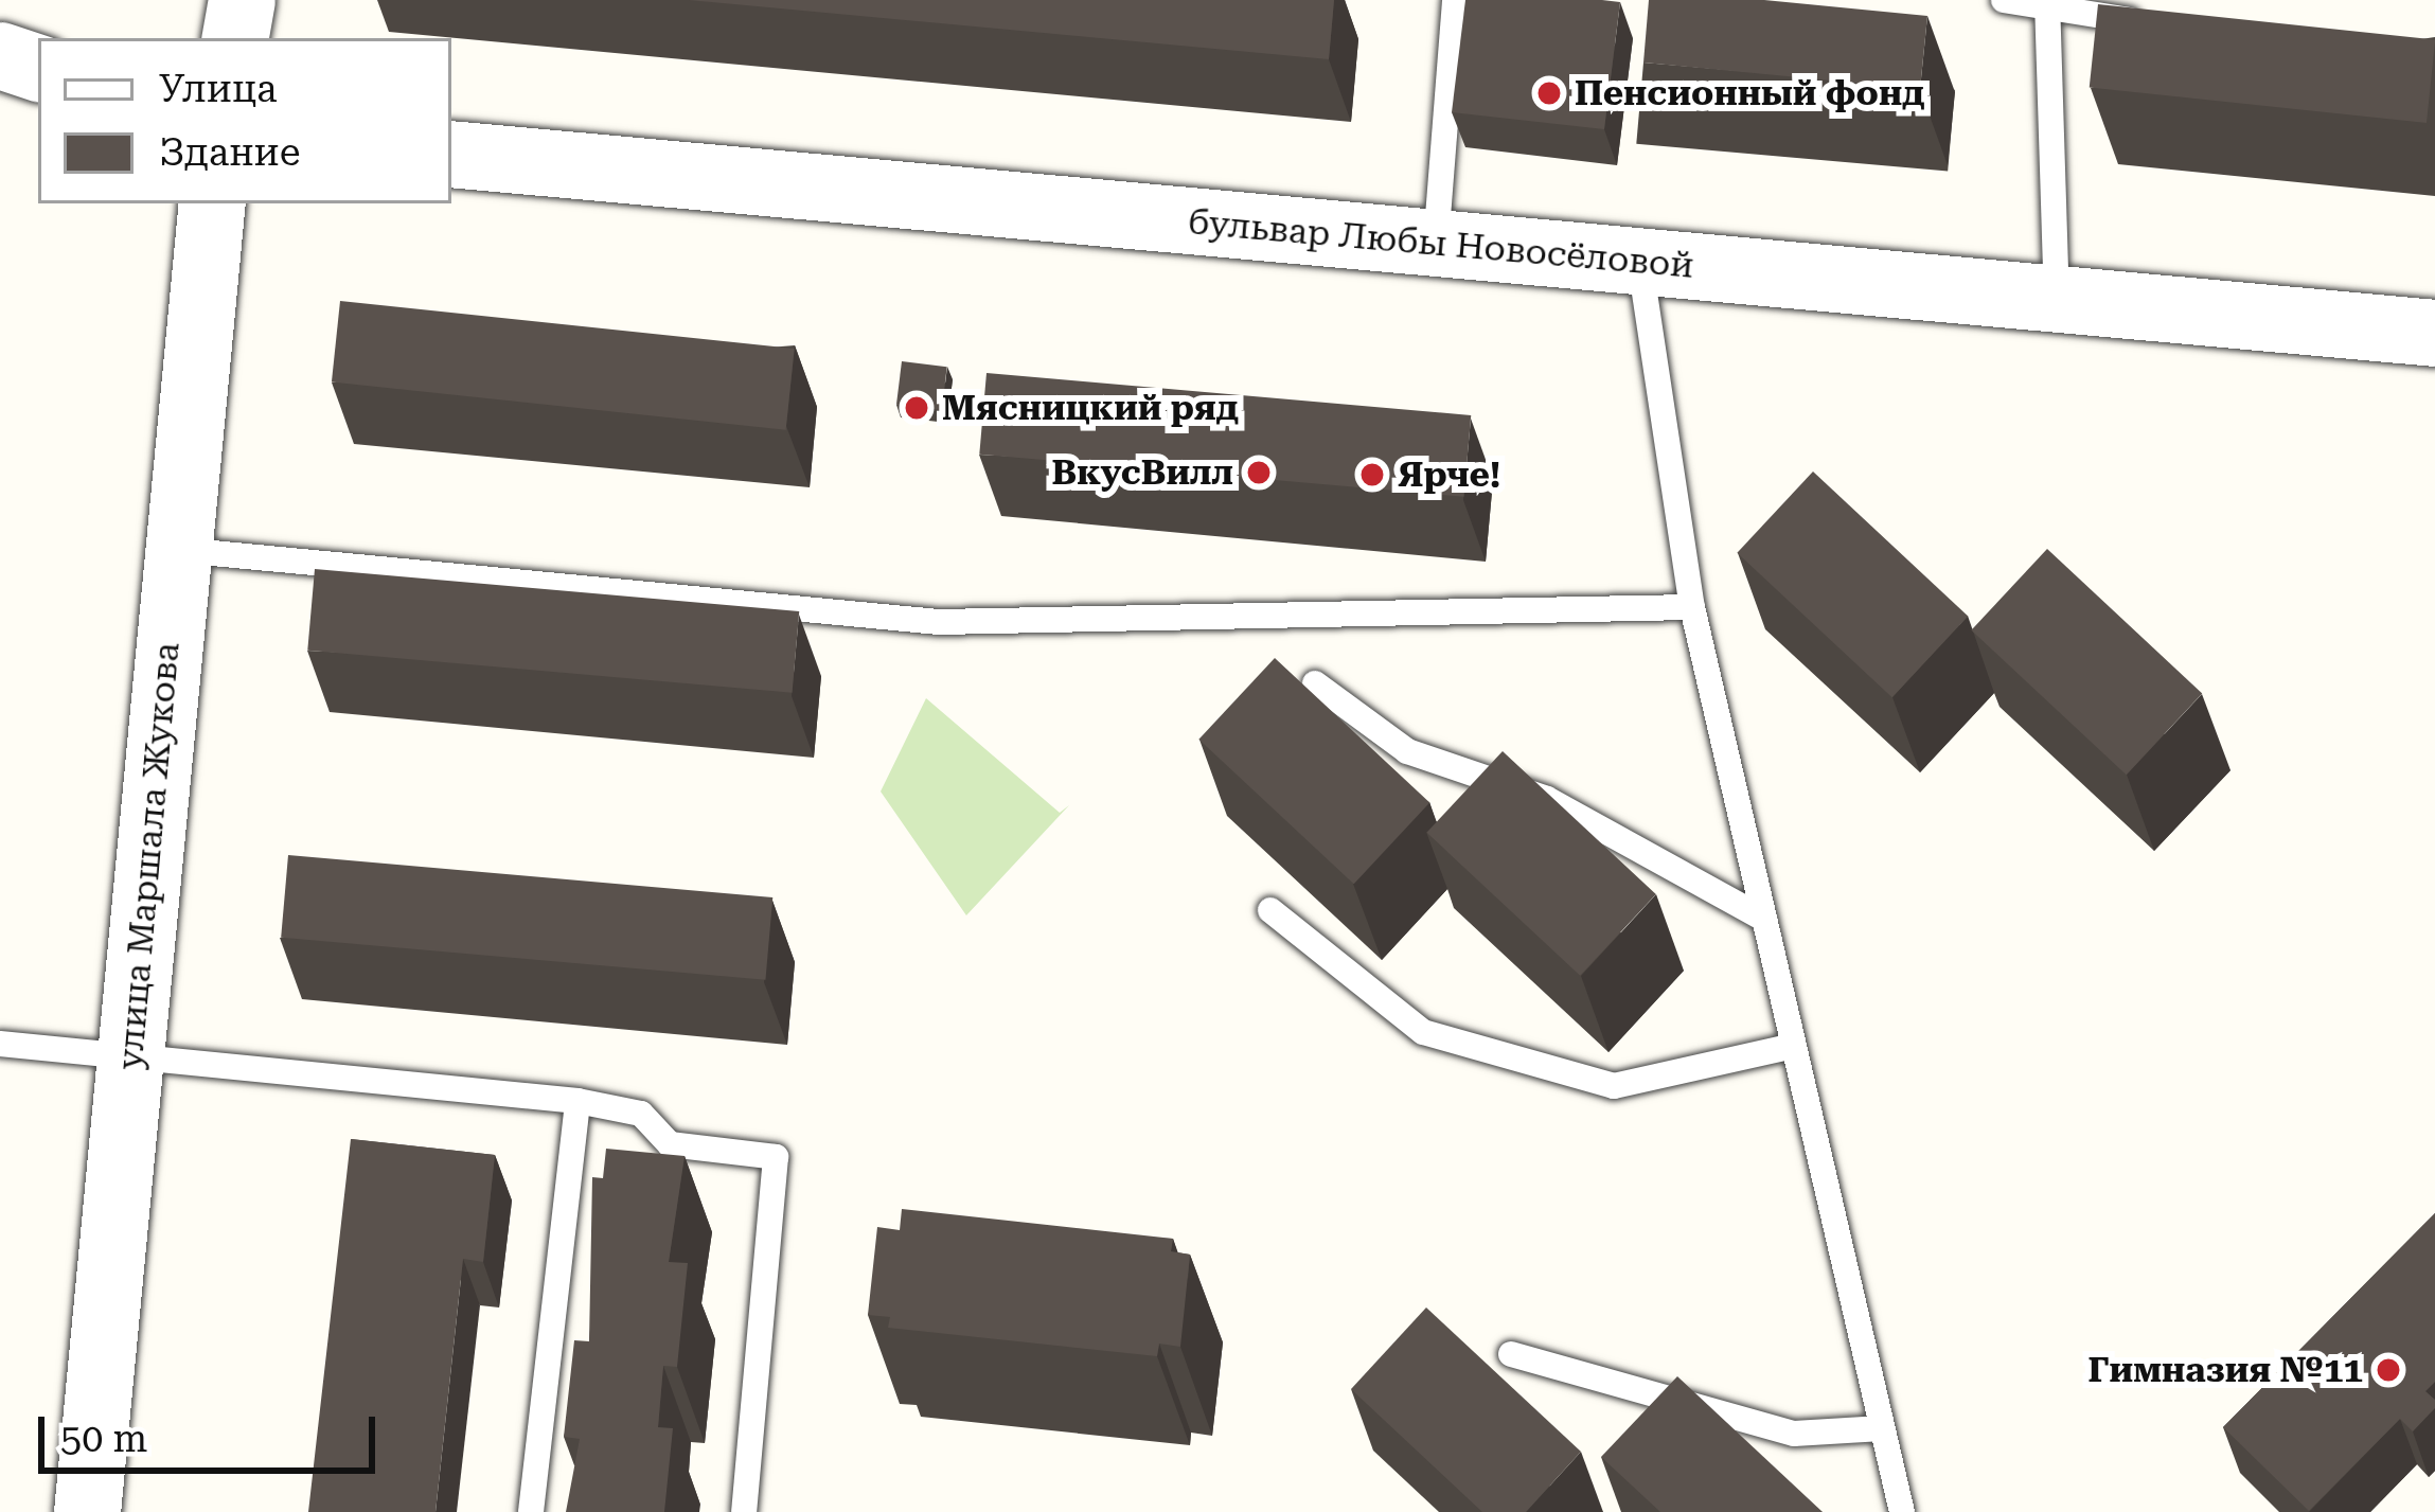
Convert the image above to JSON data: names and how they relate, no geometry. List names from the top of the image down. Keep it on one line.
{"streets":{"street":["бульвар Любы Новосёловой","улица Маршала Жукова"]},"places":["Пенсионный фонд","Мясницкий ряд","ВкусВилл","Ярче!","Гимназия №11"],"legend":["Улица","Здание"],"scale_bar":"50 m"}
